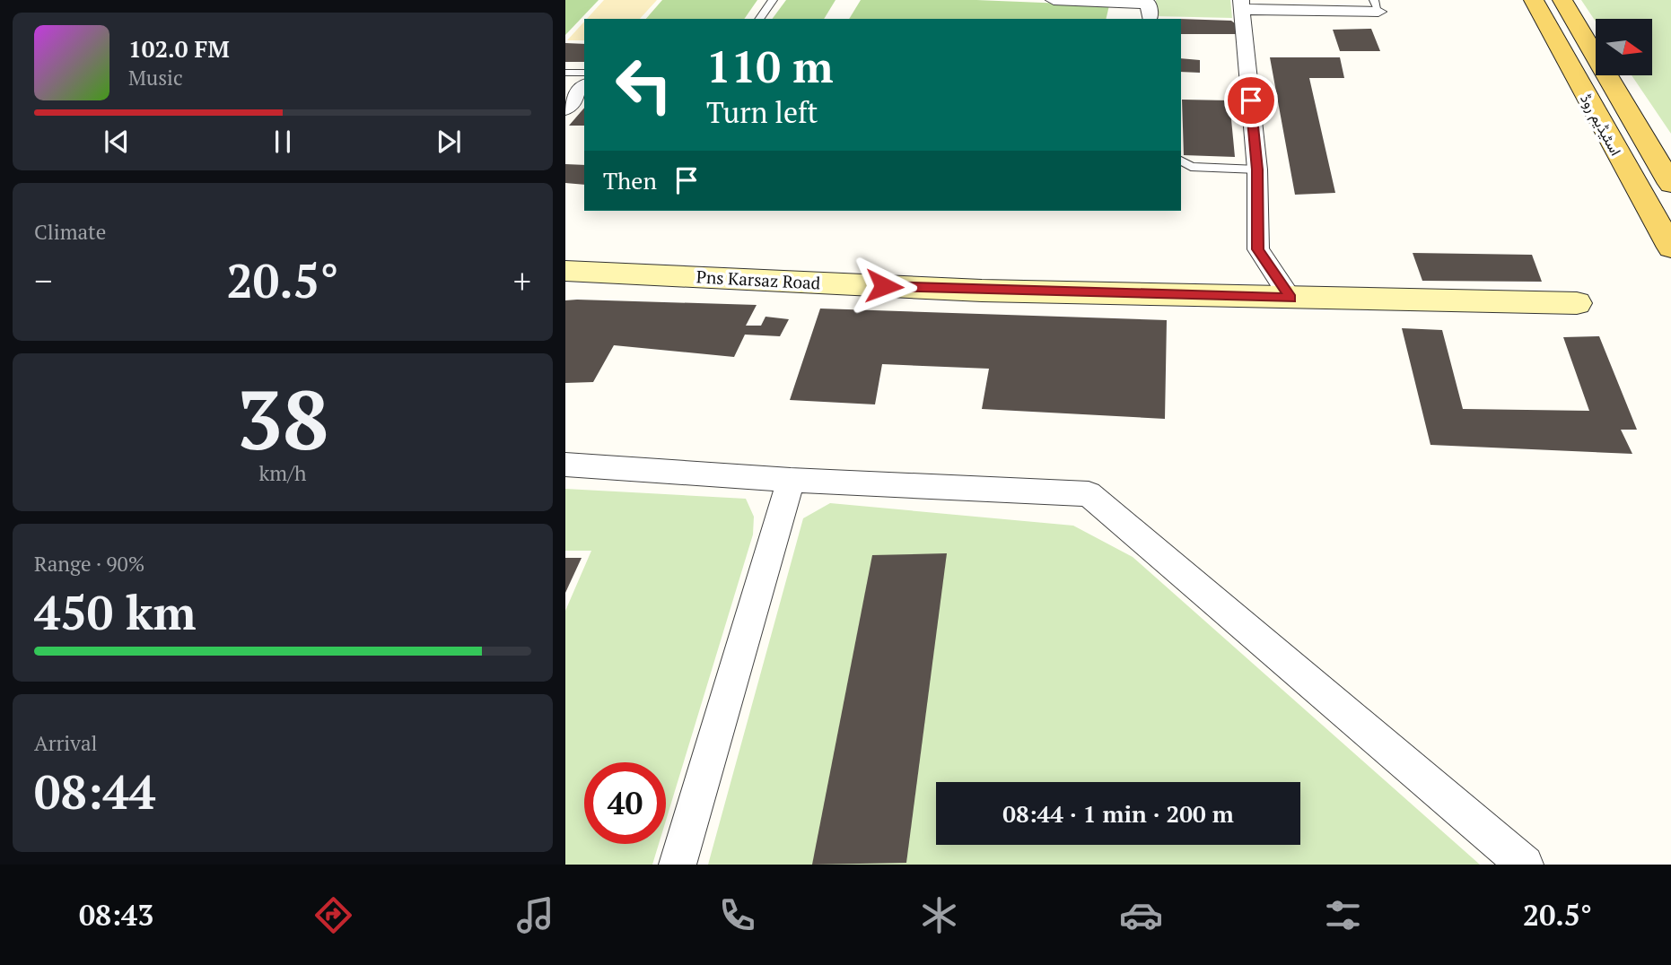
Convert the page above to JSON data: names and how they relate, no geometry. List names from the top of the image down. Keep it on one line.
{"streets":{"main road":["اسٹیڈیم روڈ"],"street":["Pns Karsaz Road"]},"north":"right","page":{"turn":["110 m","Turn left"],"song":["102.0 FM","Music"],"then":"Then","tile":["Climate",["38","km/h"],["Range · 90%","450 km"],["Arrival","08:44"]],"heat":["−","20.5°","+"],"limit":"40","trip":"08:44 · 1 min · 200 m","tabs":["08:43","20.5°"]}}
